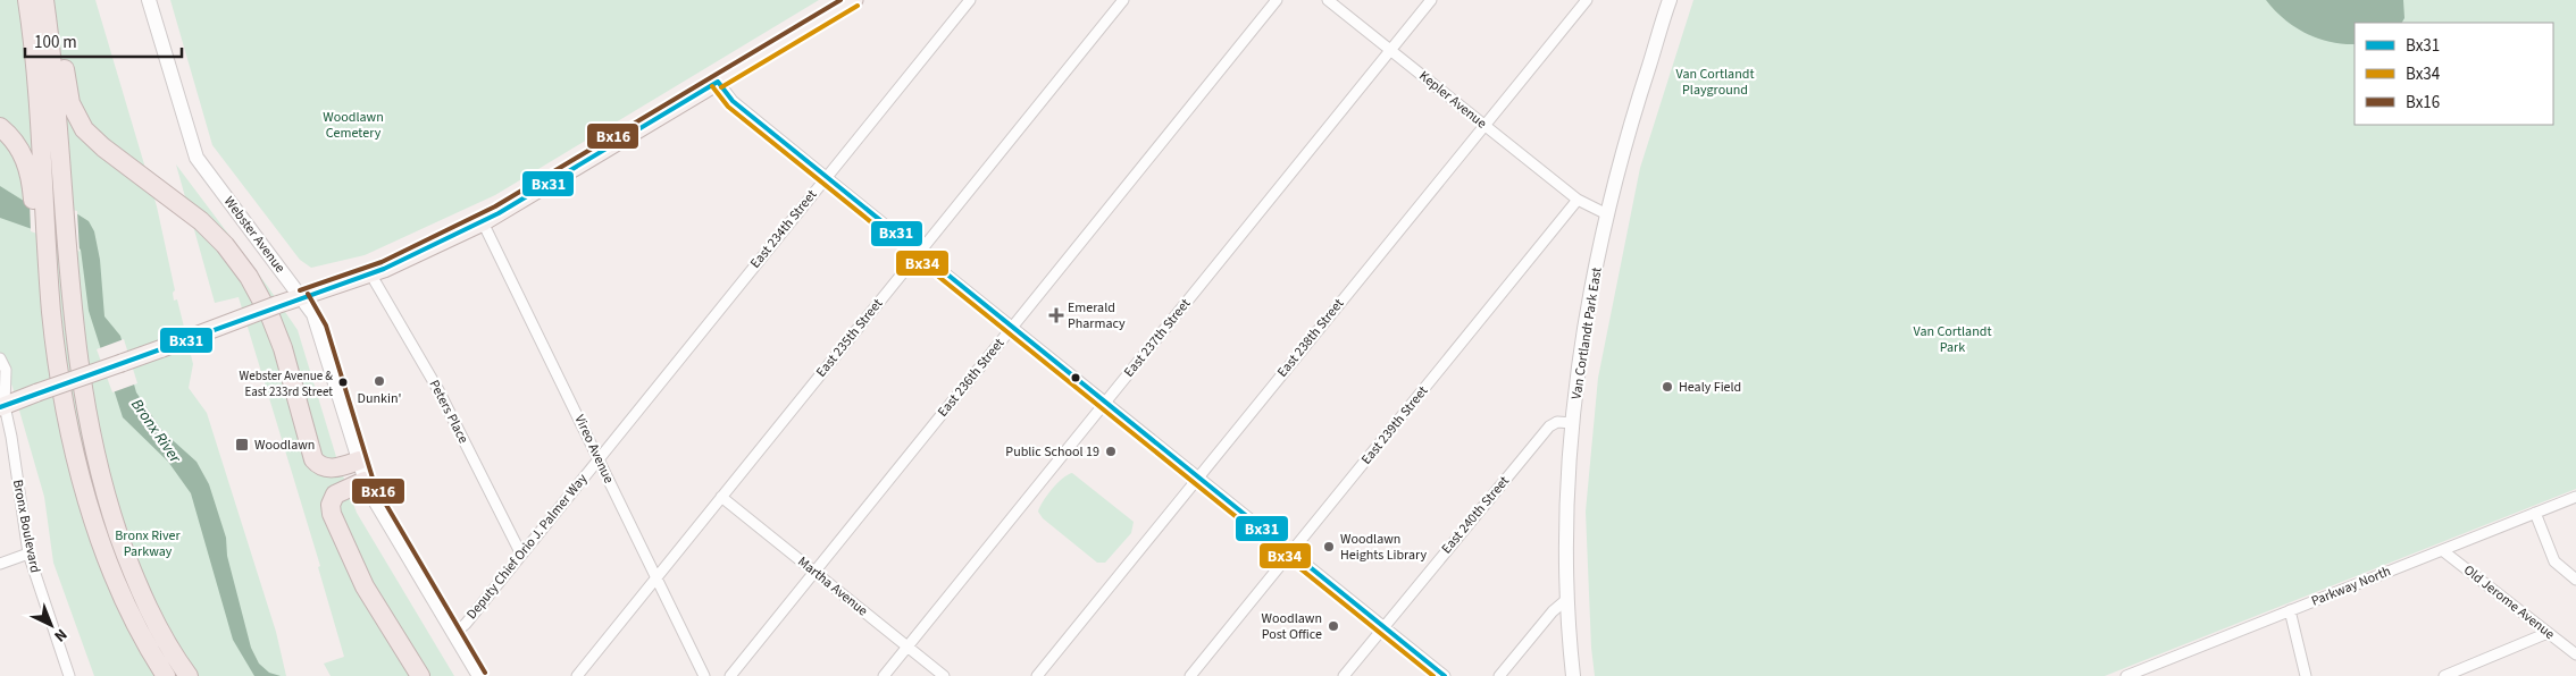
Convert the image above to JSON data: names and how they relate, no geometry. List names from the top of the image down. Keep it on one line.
{"streets":{"main road":["Webster Avenue","Van Cortlandt Park East"],"street":["Kepler Avenue","East 234th Street","East 235th Street","East 237th Street","East 238th Street","East 236th Street","Peters Place","East 239th Street","Vireo Avenue","East 240th Street","Bronx Boulevard","Deputy Chief Orio J. Palmer Way","Martha Avenue","Parkway North","Old Jerome Avenue"]},"crossings":[["Kepler Avenue","East 237th Street"],["Kepler Avenue","East 238th Street"],["Kepler Avenue","East 239th Street"],["East 234th Street","Vireo Avenue"],["East 234th Street","Deputy Chief Orio J. Palmer Way"],["Webster Avenue","Deputy Chief Orio J. Palmer Way"],["Van Cortlandt Park East","East 240th Street"],["East 235th Street","Vireo Avenue"],["East 235th Street","Martha Avenue"],["East 237th Street","Martha Avenue"],["East 236th Street","Martha Avenue"],["Peters Place","Deputy Chief Orio J. Palmer Way"],["Vireo Avenue","Deputy Chief Orio J. Palmer Way"],["Parkway North","Old Jerome Avenue"]],"water":["Bronx River"],"parks":["Van Cortlandt Playground","Woodlawn Cemetery","Van Cortlandt Park","Bronx River Parkway"],"places":{"health":["Emerald Pharmacy"],"other":["Dunkin'","Webster Avenue & East 233rd Street","Healy Field","Public School 19","Woodlawn Heights Library","Woodlawn Post Office"],"transit":["Woodlawn"]},"lines":["transit line Bx16","transit line Bx34","transit line Bx31"],"legend":["Bx31","Bx34","Bx16"],"scale_bar":"100 m","north":"bottom right"}
